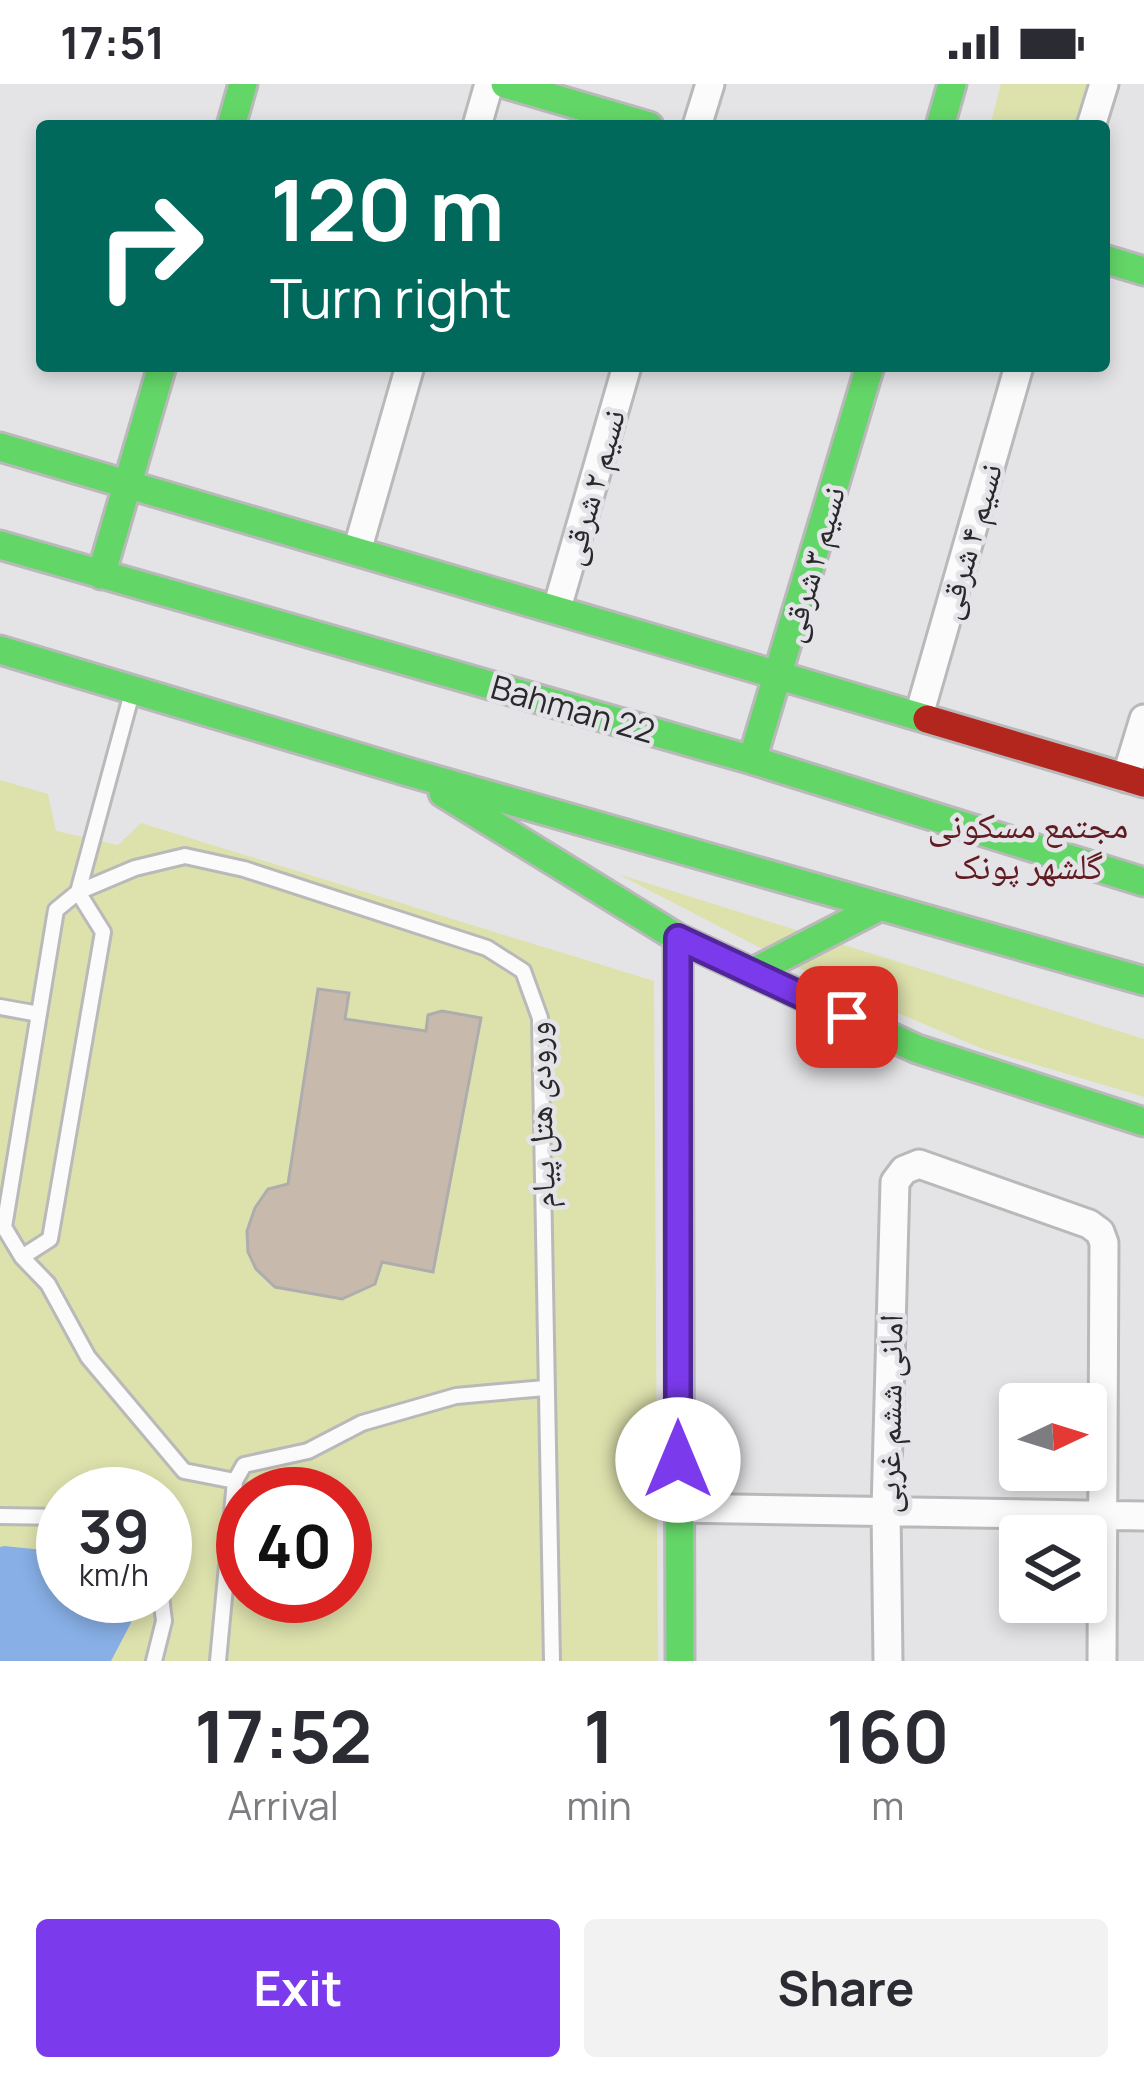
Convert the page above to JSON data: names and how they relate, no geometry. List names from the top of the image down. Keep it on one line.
{"streets":{"main road":["نسیم ۳ شرقی","Bahman 22"],"street":["نسیم ۲ شرقی","نسیم ۴ شرقی","امانی ششم غربی"],"lane":["ورودی هتل پیام"]},"crossings":[["نسیم ۳ شرقی","Bahman 22"]],"districts":["مجتمع مسکونی گلشهر پونک"],"north":"right","page":{"status":"17:51","turn":["120 m","Turn right"],"speed":"39 km/h","limit":"40","eta":["17:52","Arrival","1","min","160","m"],"buttons":["Exit","Share"]}}
